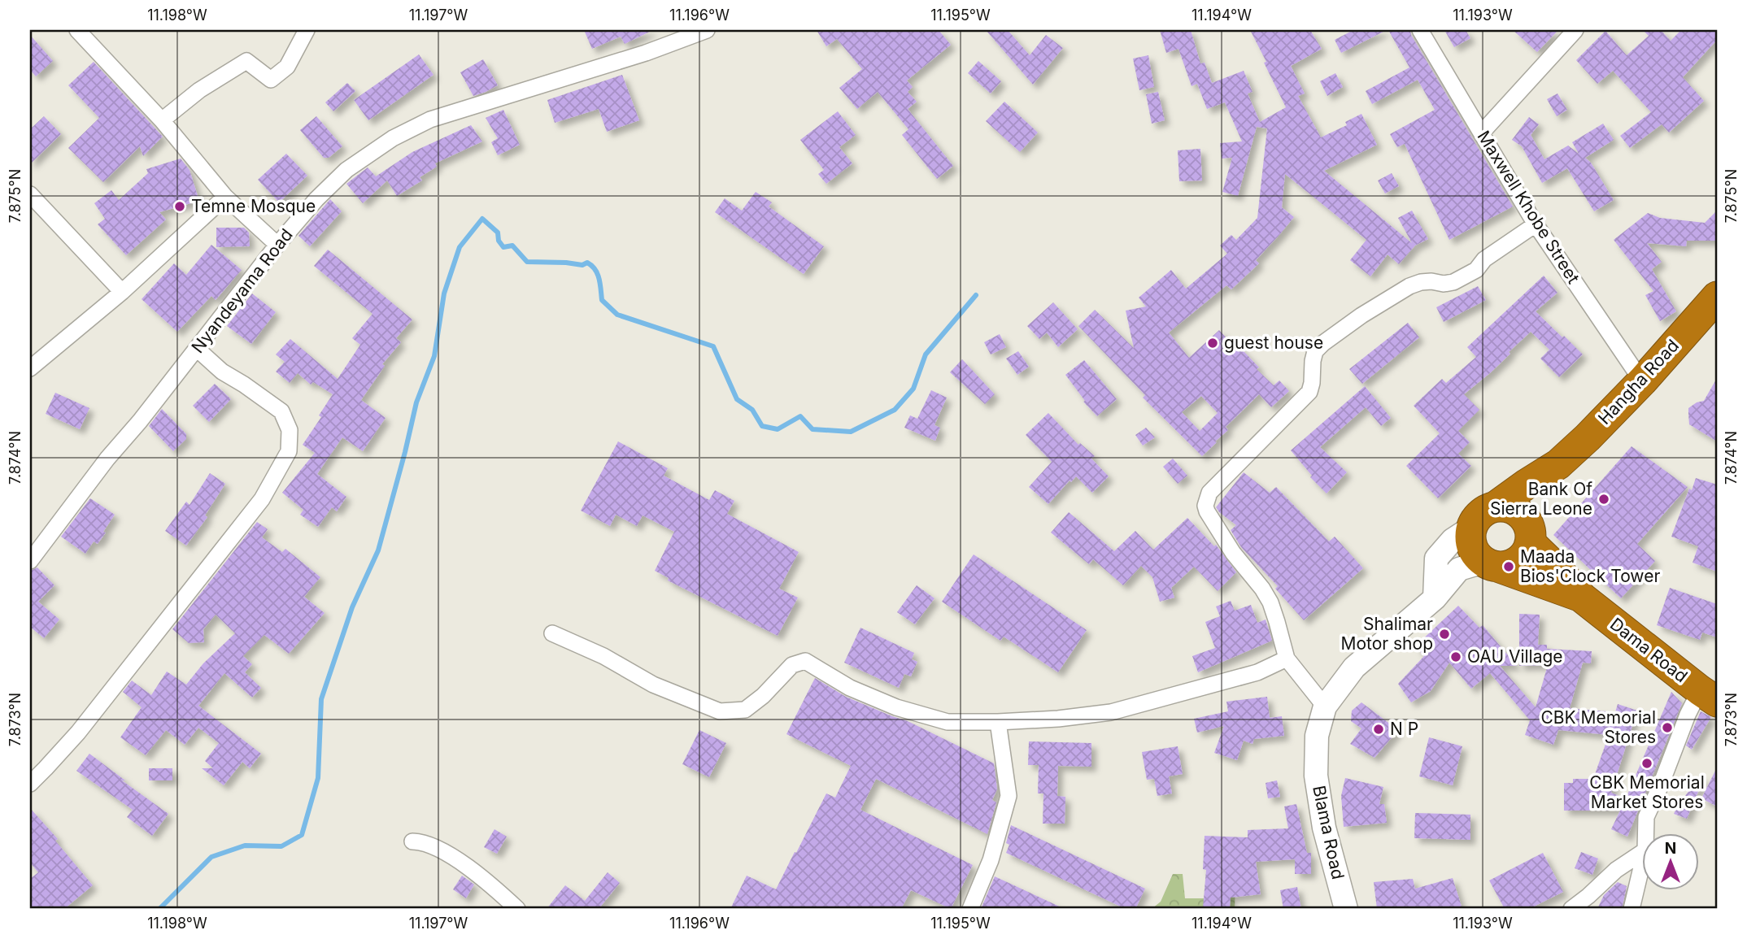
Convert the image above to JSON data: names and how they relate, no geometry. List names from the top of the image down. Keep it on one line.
{"streets":{"highway":["Hangha Road","Dama Road"],"street":["Maxwell Khobe Street","Nyandeyama Road","Blama Road"]},"crossings":[["Maxwell Khobe Street","Hangha Road"],["Hangha Road","Blama Road"]],"places":["Temne Mosque","guest house","Bank Of Sierra Leone","Maada Bios'Clock Tower","Shalimar Motor shop","OAU Village","CBK Memorial Stores","N P","CBK Memorial Market Stores"],"north":"top","coordinates":["11.198°W","11.197°W","11.196°W","11.195°W","11.194°W","11.193°W","7.875°N","7.874°N","7.873°N"]}
